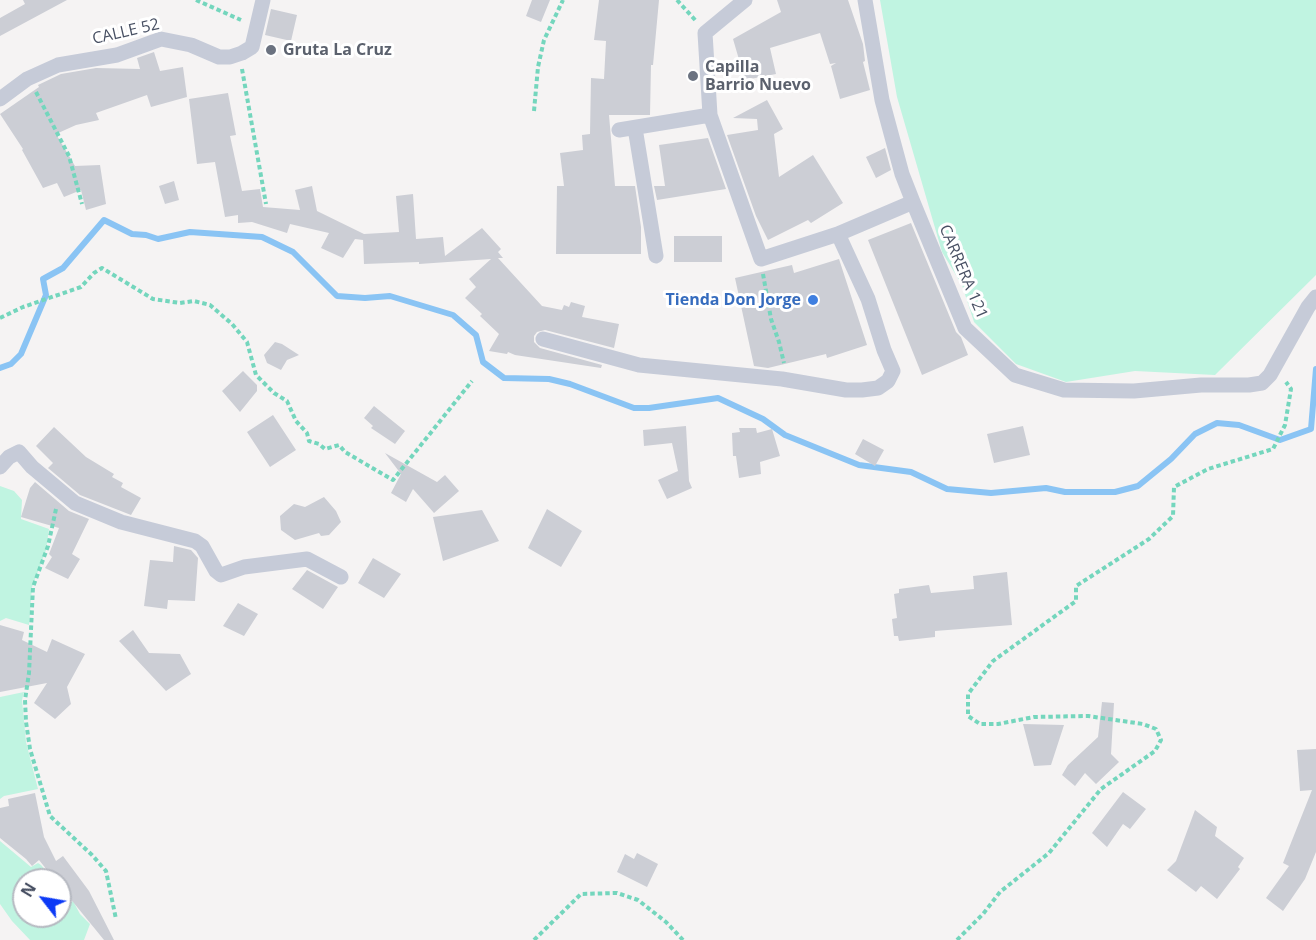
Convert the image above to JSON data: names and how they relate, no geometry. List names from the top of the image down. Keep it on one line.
{"streets":{"street":["CALLE 52","CARRERA 121"]},"places":["Gruta La Cruz","Capilla Barrio Nuevo","Tienda Don Jorge"],"north":"top left"}
